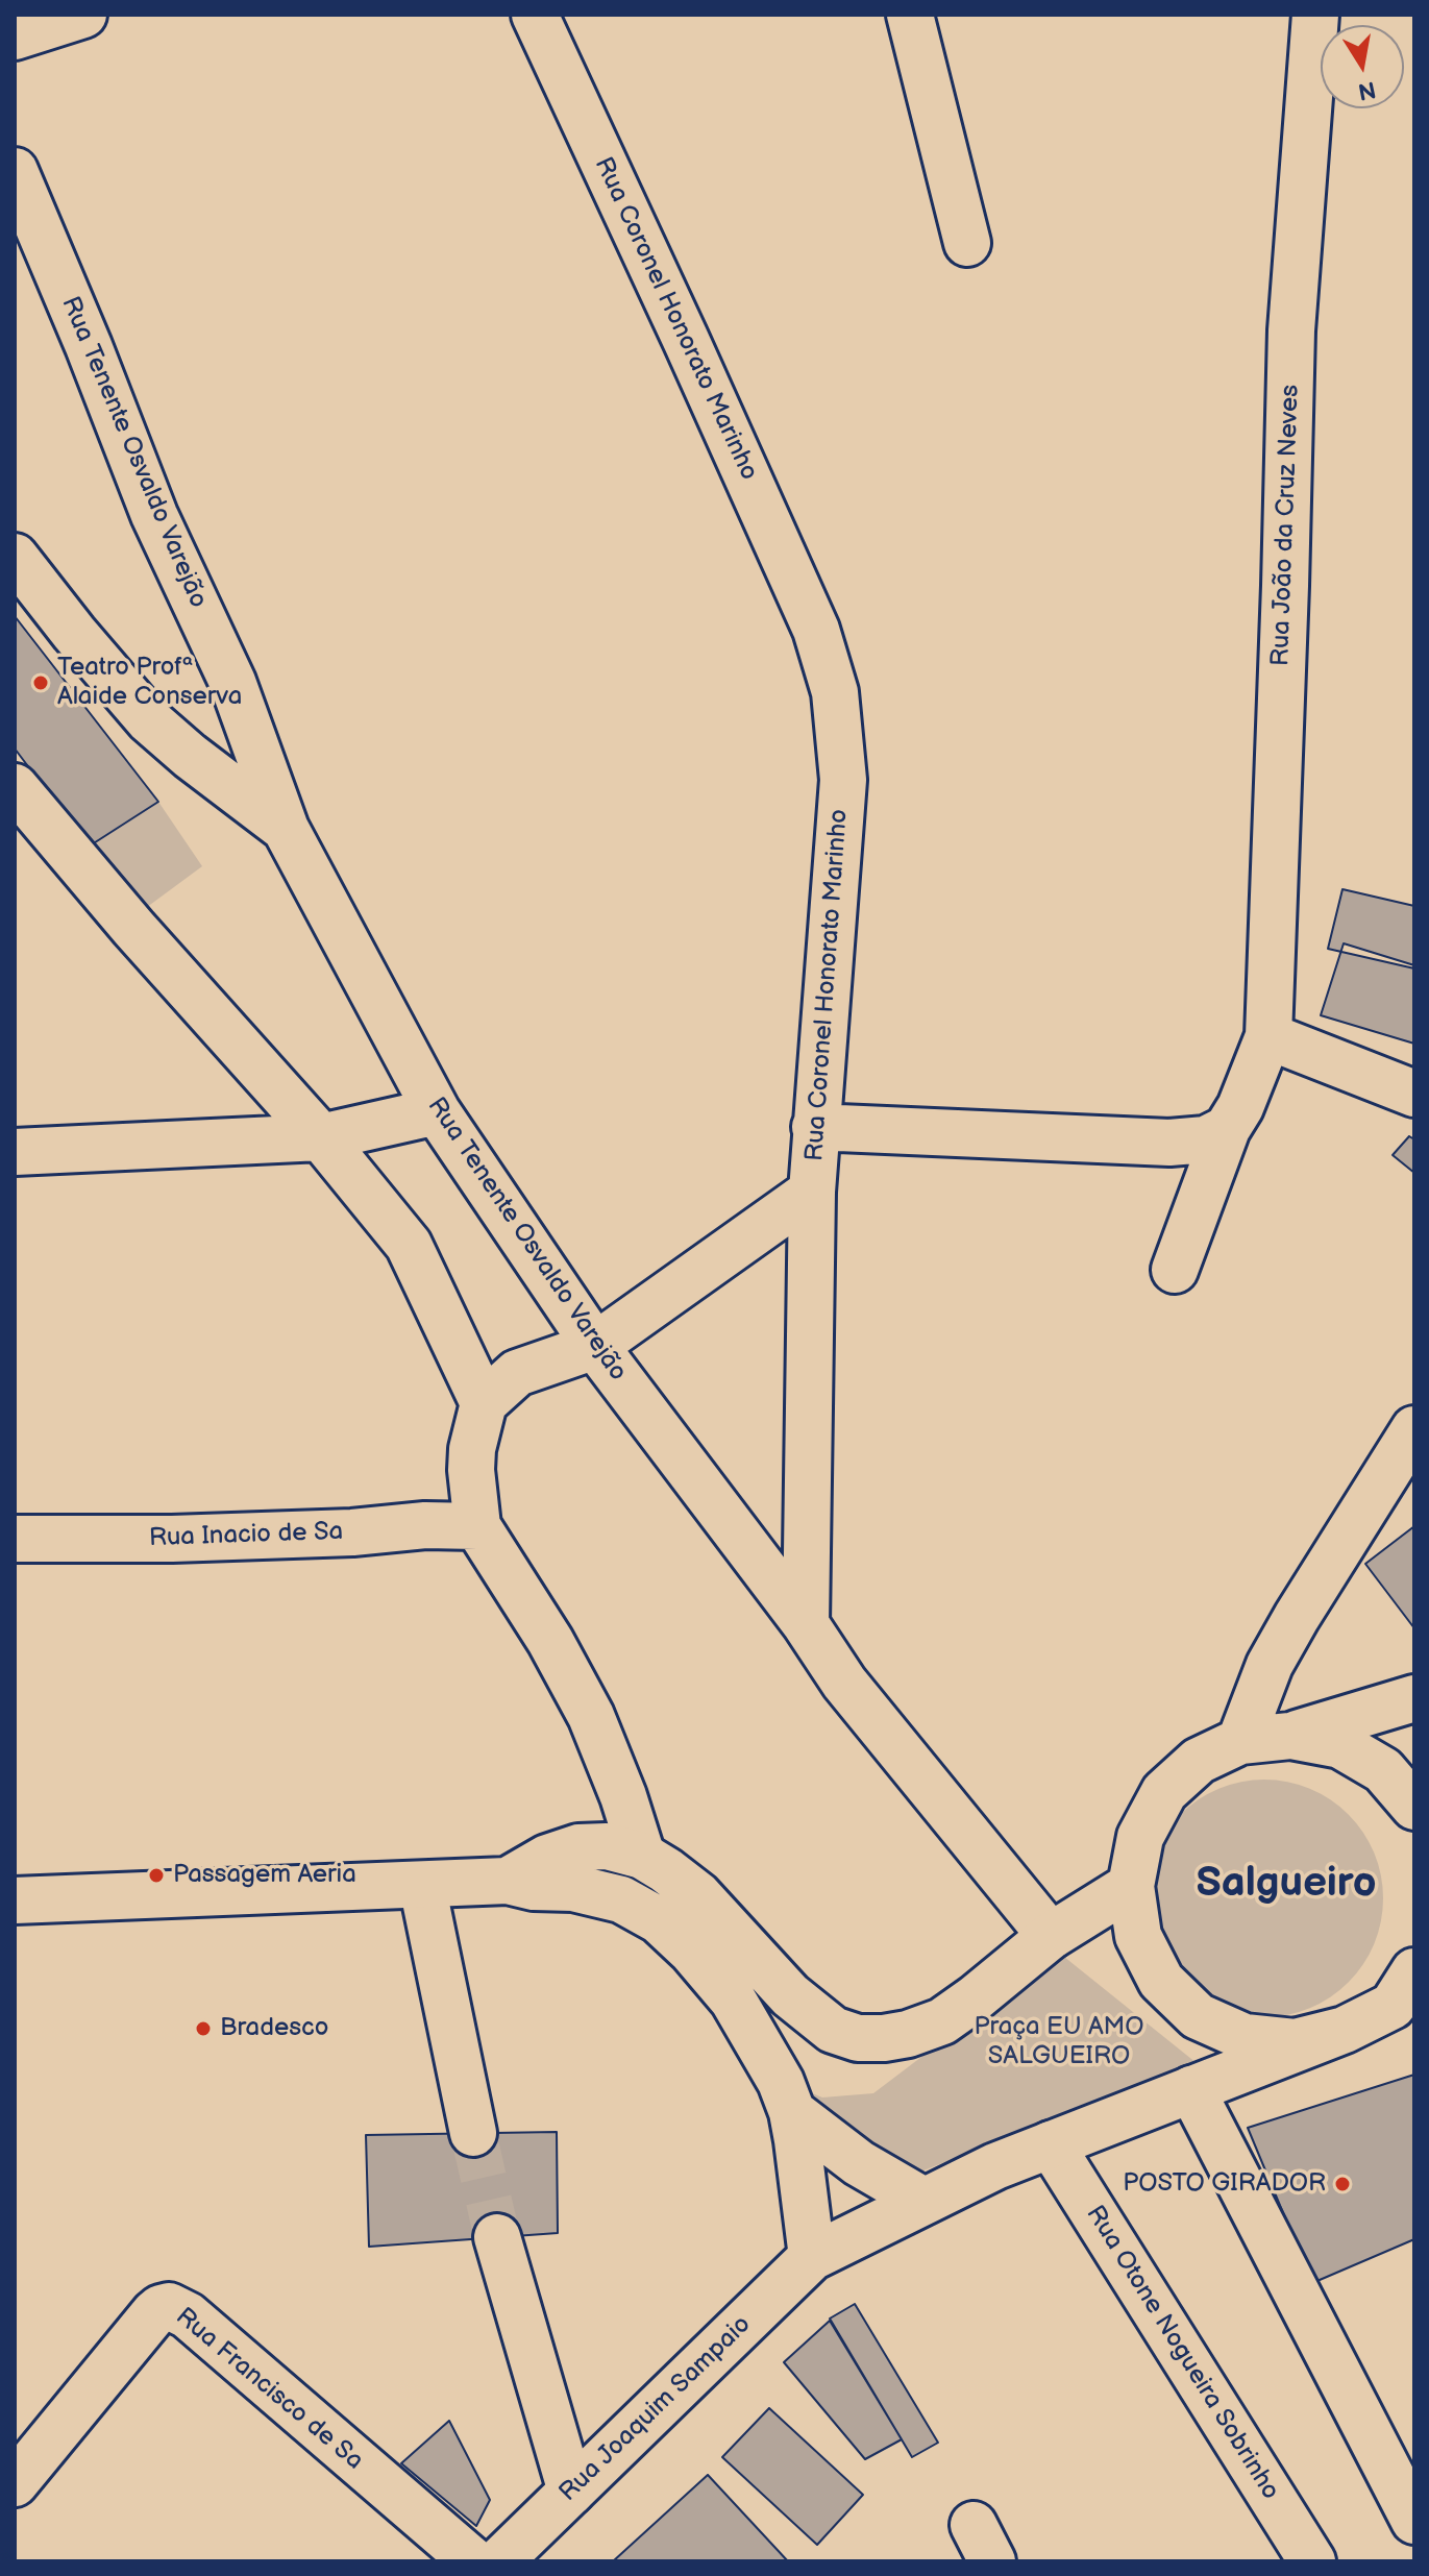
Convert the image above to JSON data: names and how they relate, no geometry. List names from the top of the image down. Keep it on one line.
{"streets":{"street":["Rua Coronel Honorato Marinho","Rua Tenente Osvaldo Varejão","Rua João da Cruz Neves","Rua Inacio de Sa","Rua Otone Nogueira Sobrinho","Rua Francisco de Sa","Rua Joaquim Sampaio"]},"crossings":[["Rua Coronel Honorato Marinho","Rua Tenente Osvaldo Varejão"],["Rua Otone Nogueira Sobrinho","Rua Joaquim Sampaio"]],"districts":["Salgueiro"],"parks":["Praça EU AMO SALGUEIRO"],"places":["Teatro Profª Alaide Conserva","Passagem Aeria","Bradesco","POSTO GIRADOR"],"north":"bottom"}
